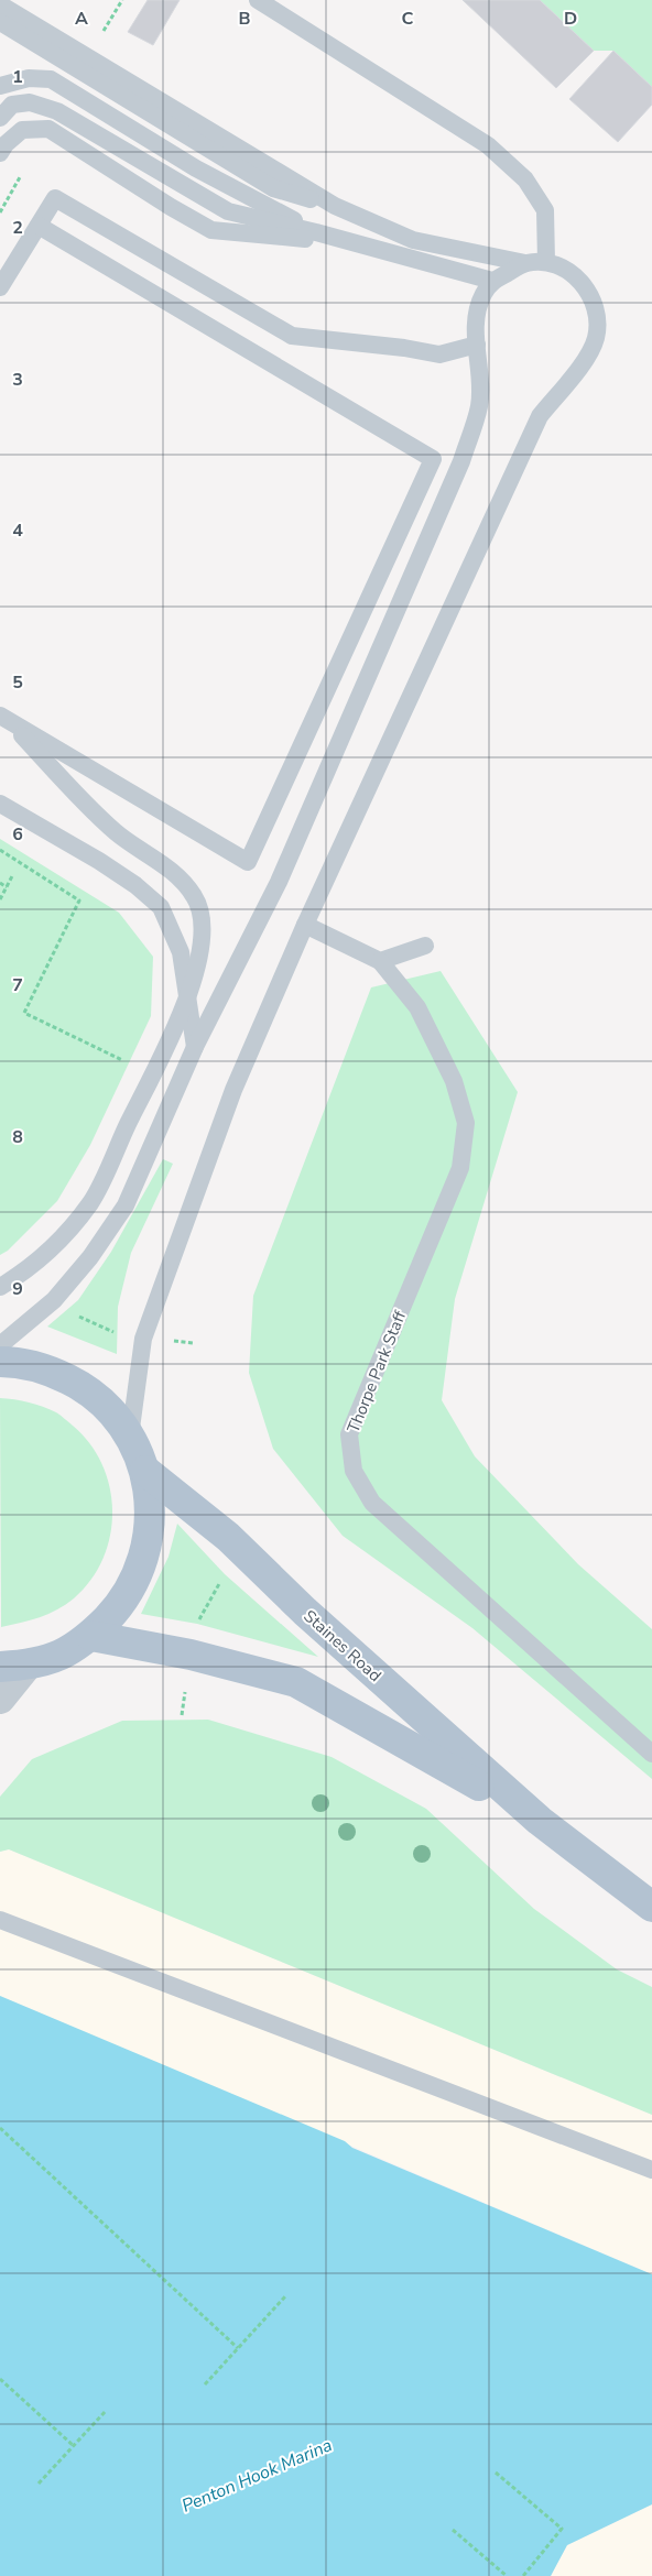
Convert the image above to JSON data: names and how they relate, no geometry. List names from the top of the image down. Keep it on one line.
{"streets":{"main road":["Staines Road"],"lane":["Thorpe Park Staff"]},"water":["Penton Hook Marina"],"grid":{"columns":["A","B","C","D"],"rows":["1","2","3","4","5","6","7","8","9"]}}
